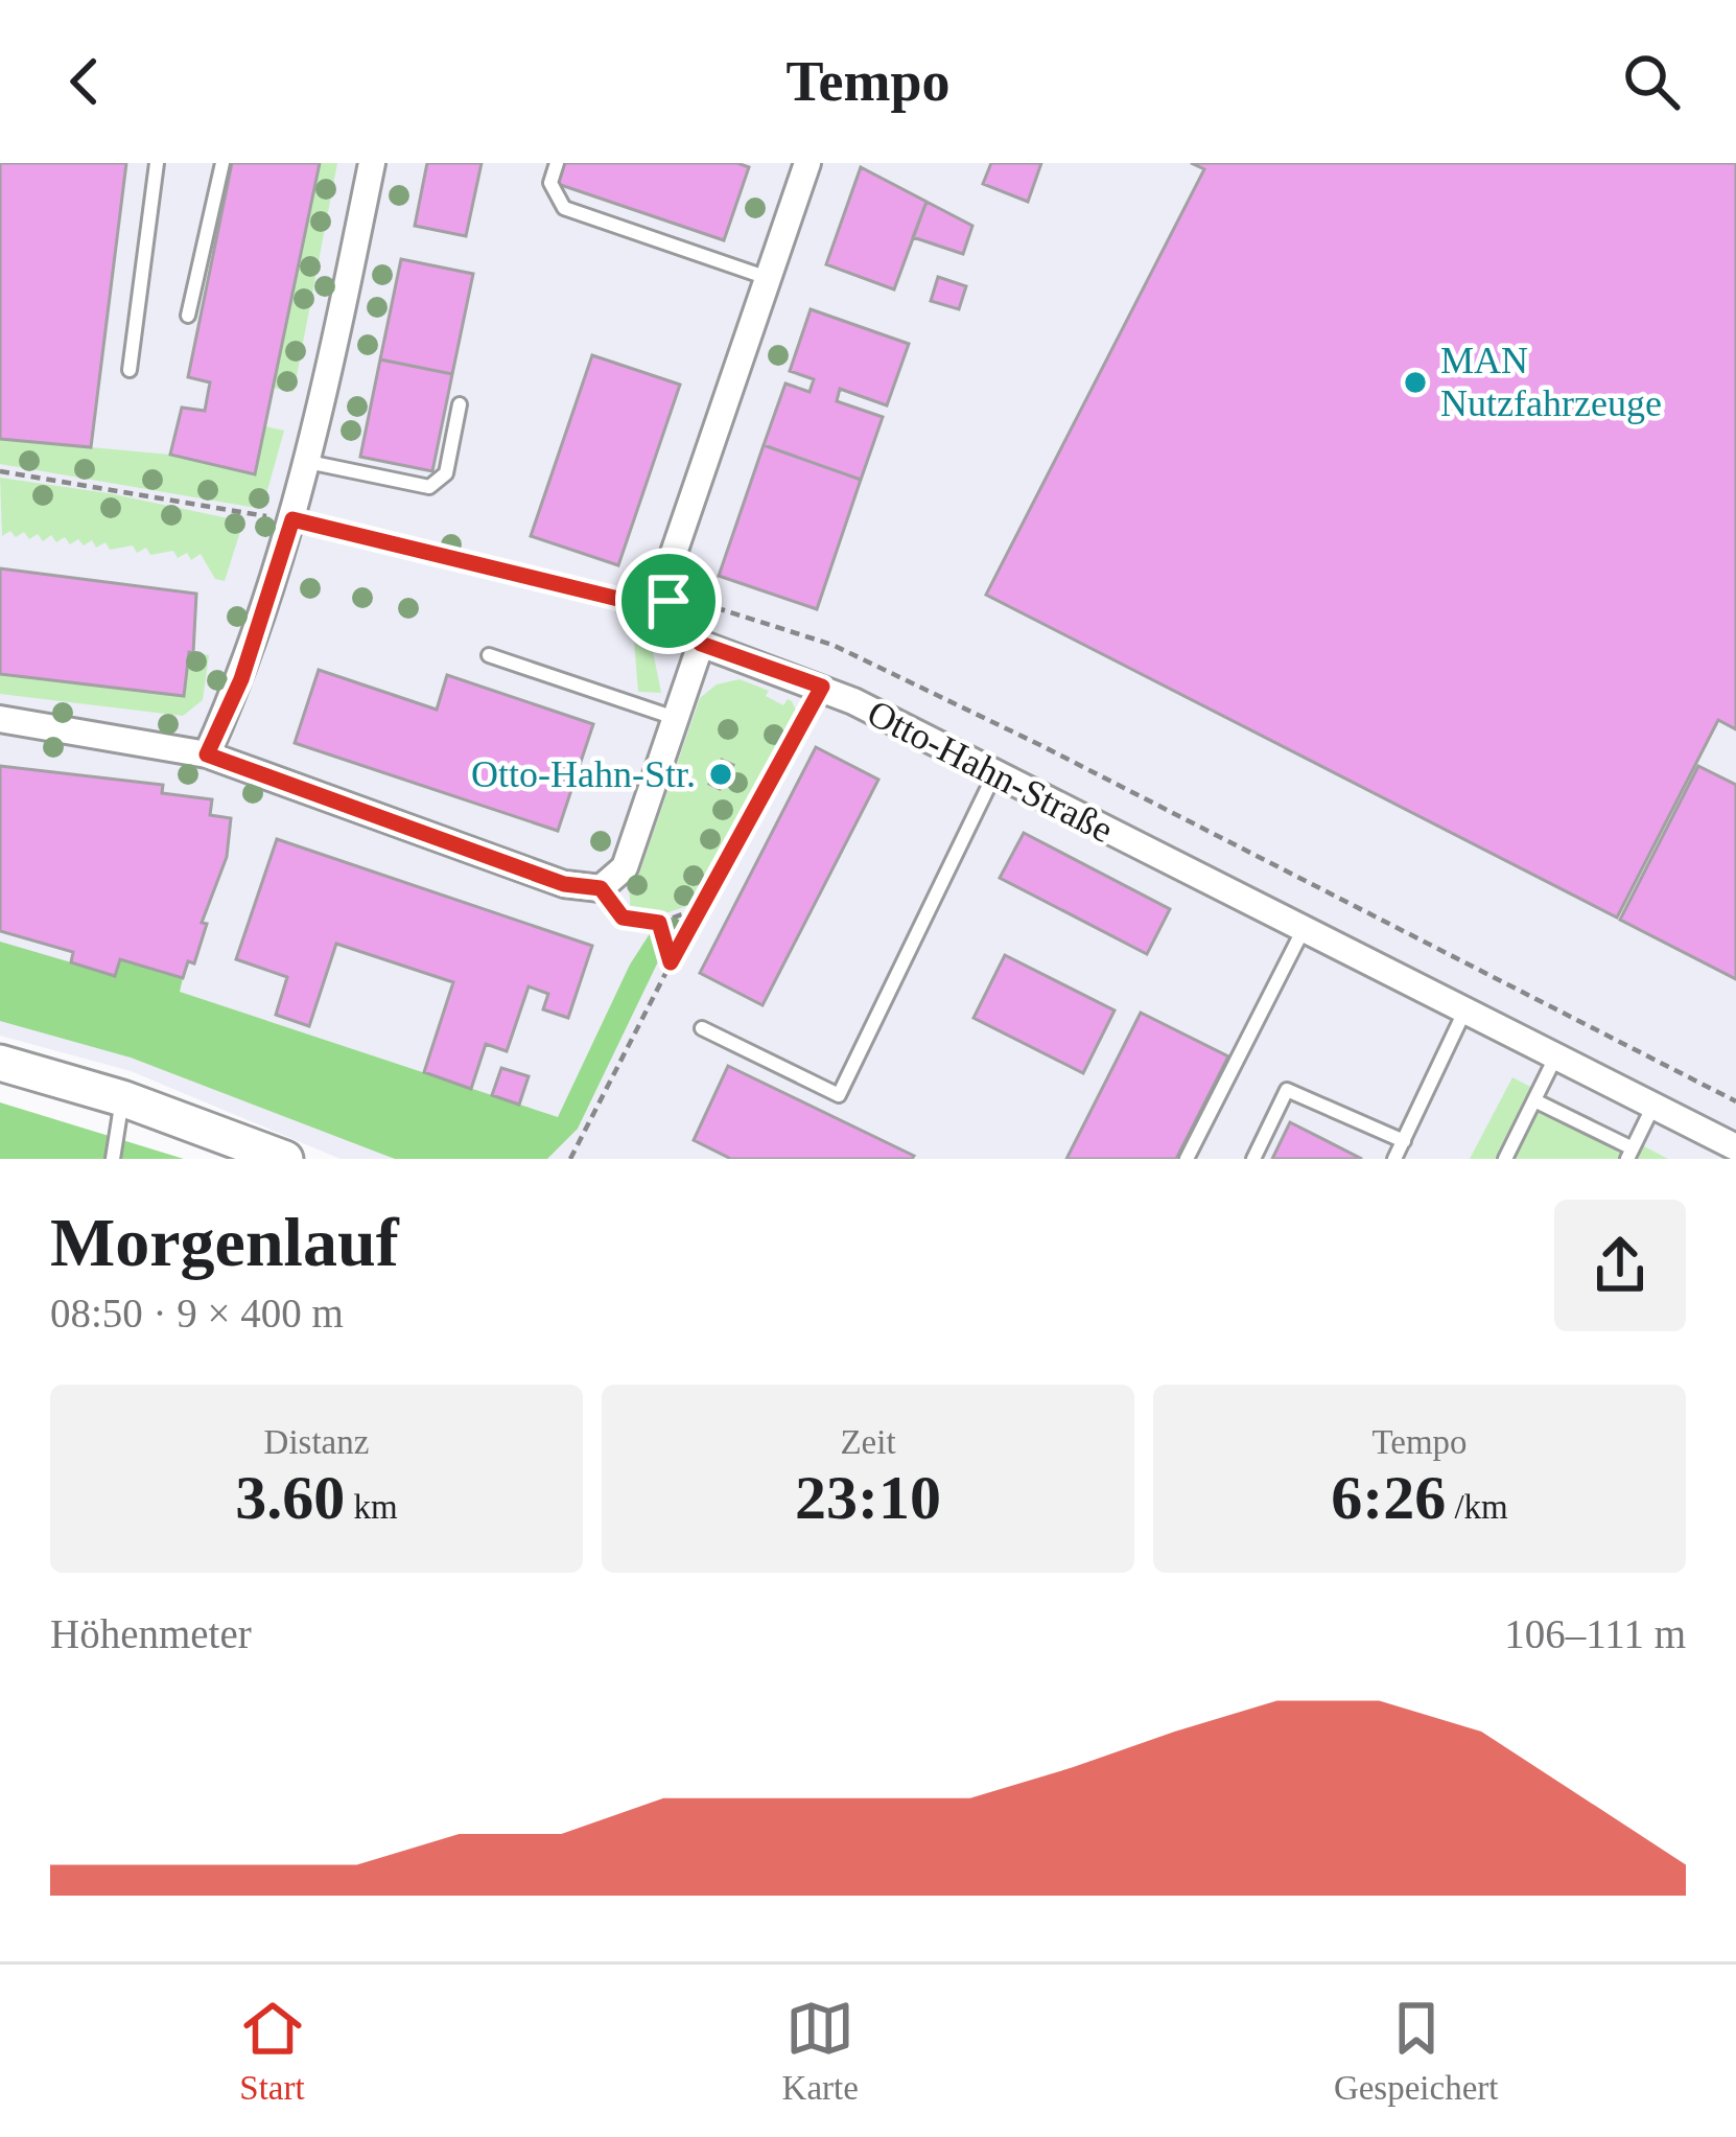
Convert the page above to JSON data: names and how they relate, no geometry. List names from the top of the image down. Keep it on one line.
{"streets":{"street":["Otto-Hahn-Straße"]},"places":["MAN Nutzfahrzeuge","Otto-Hahn-Str."],"page":{"header":"Tempo","heading":["Morgenlauf","08:50 · 9 × 400 m"],"stats":[["Distanz","3.60 km"],["Zeit","23:10"],["Tempo","6:26 /km"]],"chart":["Höhenmeter","106–111 m"],"tabs":["Start","Karte","Gespeichert"]}}
